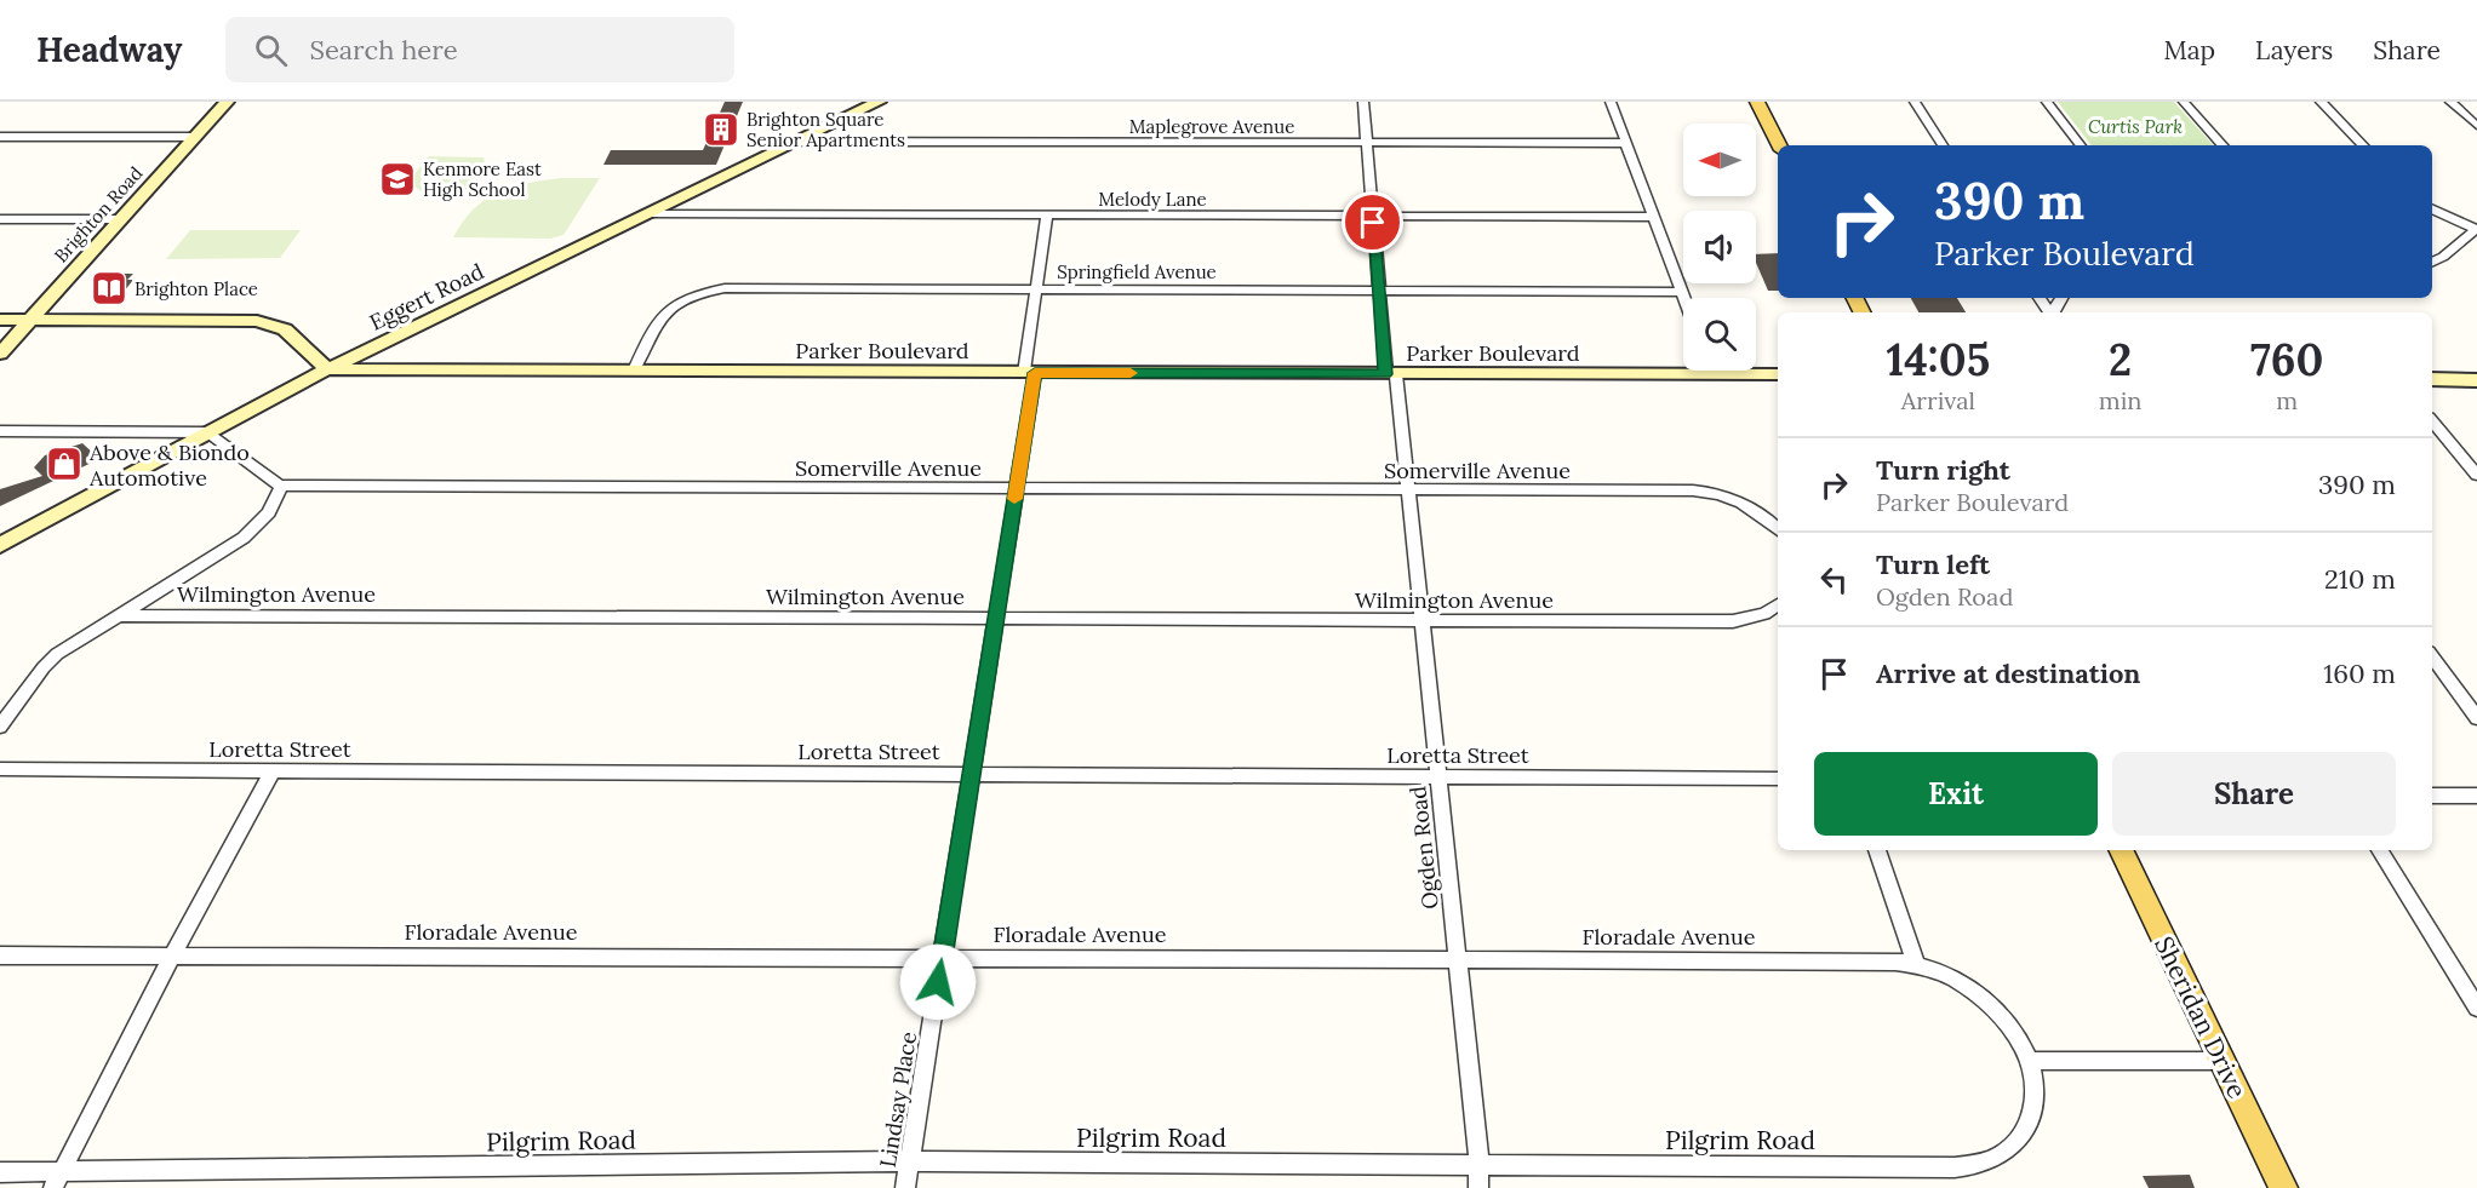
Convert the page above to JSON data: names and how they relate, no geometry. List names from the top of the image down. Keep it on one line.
{"streets":{"main road":["Sheridan Drive"],"street":["Maplegrove Avenue","Melody Lane","Brighton Road","Springfield Avenue","Eggert Road","Parker Boulevard","Somerville Avenue","Wilmington Avenue","Loretta Street","Ogden Road","Floradale Avenue","Lindsay Place","Pilgrim Road"]},"crossings":[["Maplegrove Avenue","Eggert Road"],["Maplegrove Avenue","Ogden Road"],["Melody Lane","Eggert Road"],["Melody Lane","Ogden Road"],["Melody Lane","Lindsay Place"],["Springfield Avenue","Parker Boulevard"],["Springfield Avenue","Ogden Road"],["Springfield Avenue","Lindsay Place"],["Eggert Road","Parker Boulevard"],["Parker Boulevard","Ogden Road"],["Parker Boulevard","Lindsay Place"],["Somerville Avenue","Ogden Road"],["Somerville Avenue","Lindsay Place"],["Wilmington Avenue","Ogden Road"],["Wilmington Avenue","Lindsay Place"],["Loretta Street","Ogden Road"],["Loretta Street","Lindsay Place"],["Ogden Road","Floradale Avenue"],["Ogden Road","Pilgrim Road"],["Floradale Avenue","Lindsay Place"],["Floradale Avenue","Pilgrim Road"],["Lindsay Place","Pilgrim Road"]],"parks":["Curtis Park"],"places":{"building":["Brighton Square Senior Apartments"],"school or university":["Kenmore East High School"],"library":["Brighton Place"],"shop":["Above & Biondo Automotive"]},"north":"left","page":{"header":"Headway","search":"Search here","nav":["Map","Layers","Share"],"turn":["390 m","Parker Boulevard"],"eta":["14:05","Arrival","2","min","760","m"],"list":[{"name":"Turn right","note":"Parker Boulevard","value":"390 m"},{"name":"Turn left","note":"Ogden Road","value":"210 m"},{"name":"Arrive at destination","value":"160 m"}],"buttons":["Exit","Share"]}}
